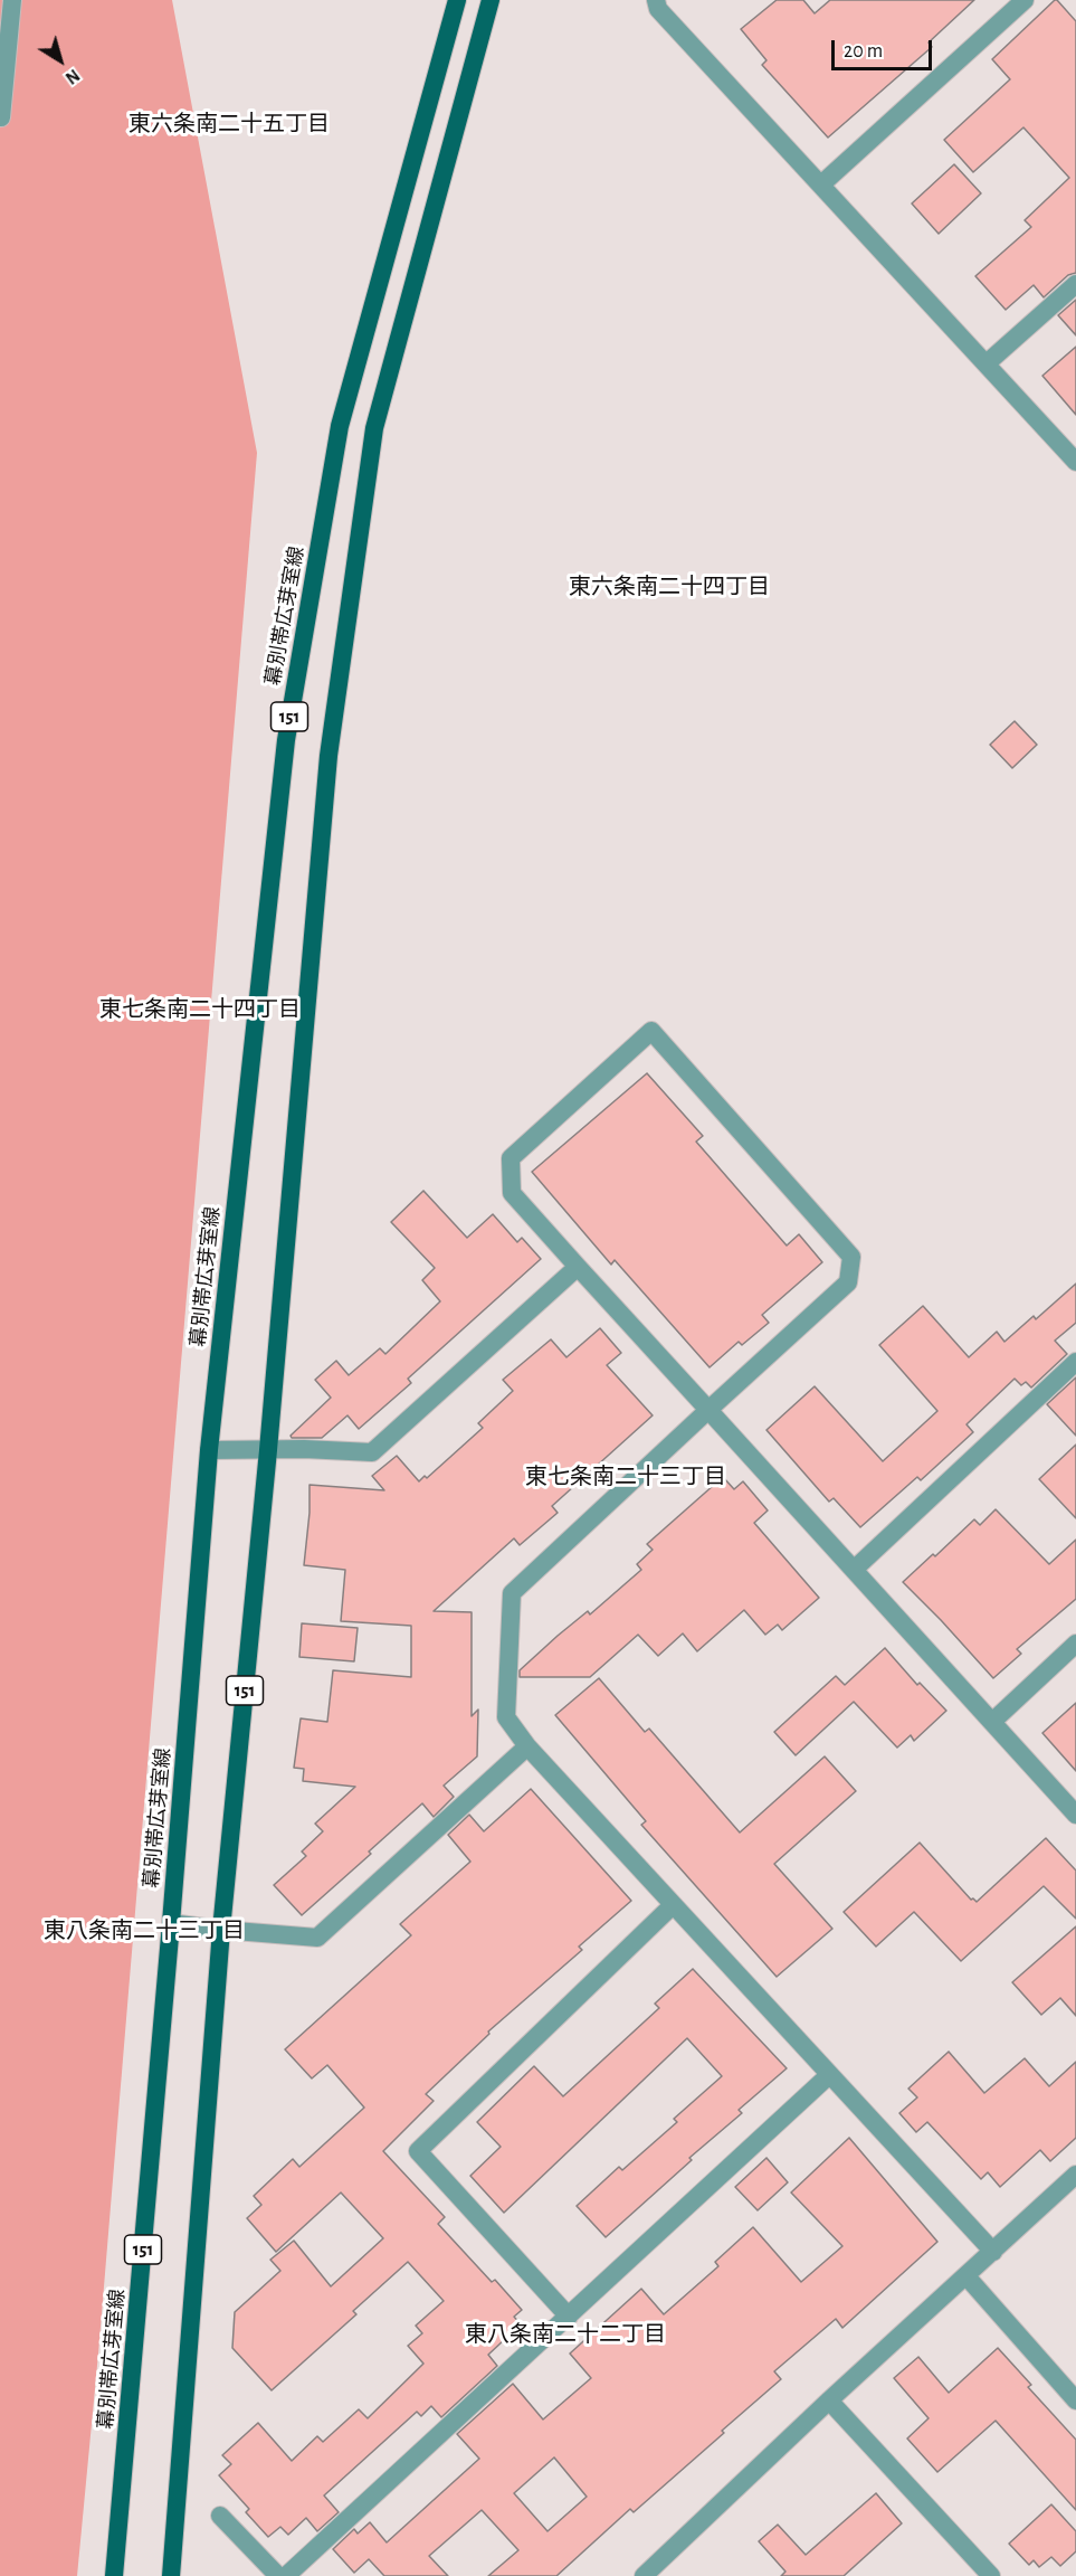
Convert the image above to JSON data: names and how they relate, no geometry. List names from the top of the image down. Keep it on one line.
{"streets":{"main road":["幕別帯広芽室線","151"]},"districts":["東六条南二十五丁目","東六条南二十四丁目","東七条南二十四丁目","東七条南二十三丁目","東八条南二十三丁目","東八条南二十二丁目"],"scale_bar":"20 m","north":"bottom right"}
